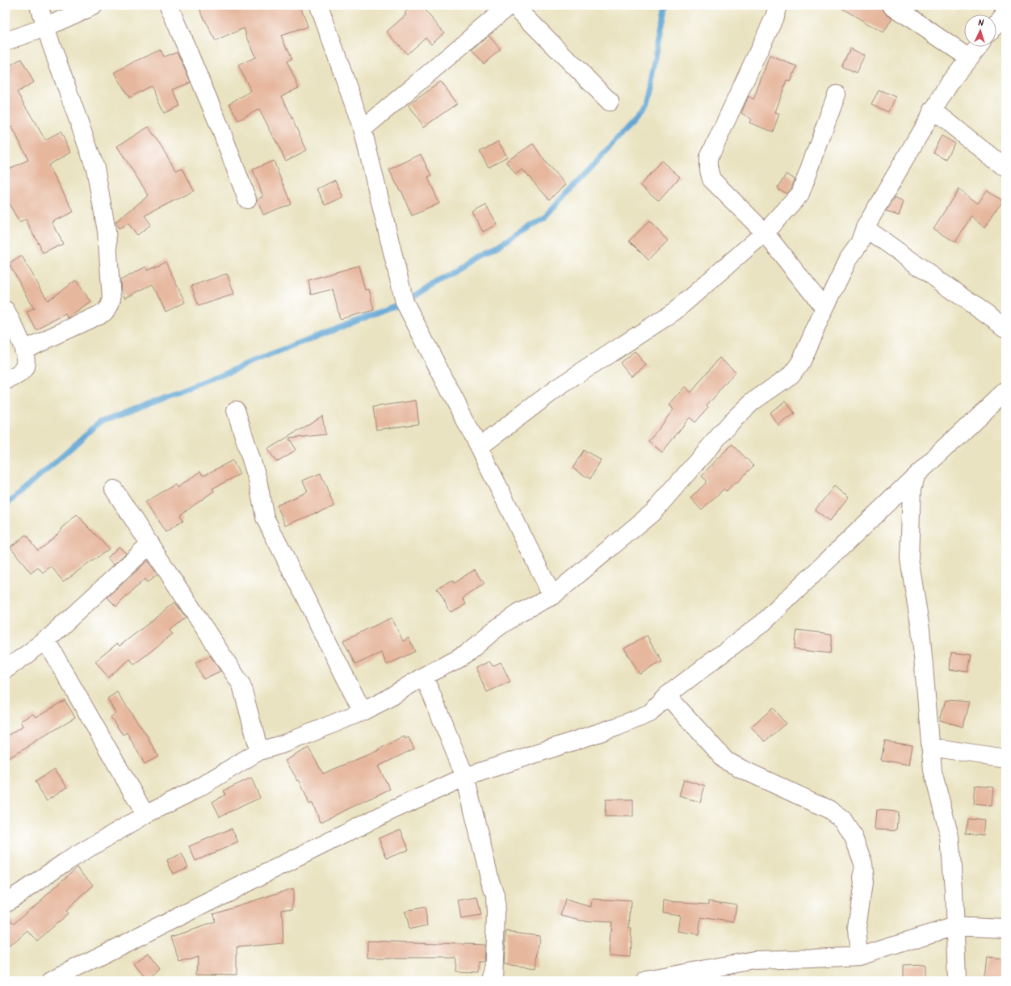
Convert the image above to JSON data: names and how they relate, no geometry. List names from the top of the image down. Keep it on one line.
{"north":"top"}
